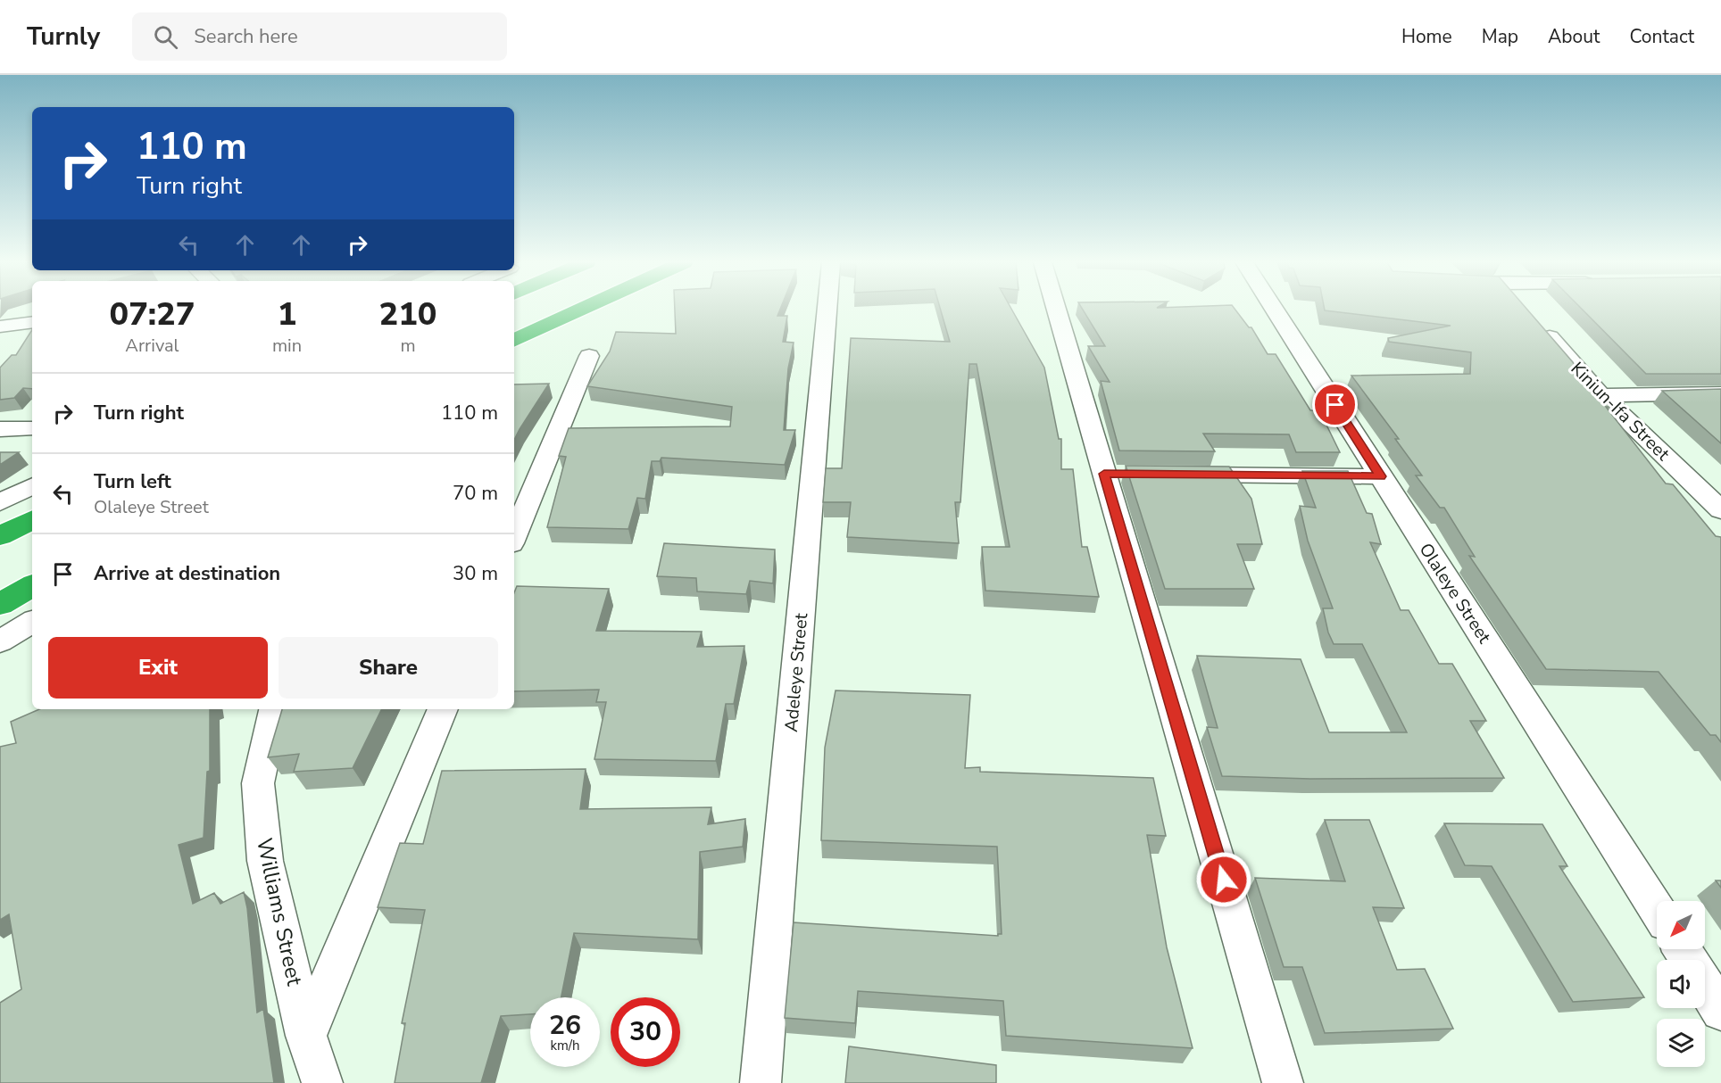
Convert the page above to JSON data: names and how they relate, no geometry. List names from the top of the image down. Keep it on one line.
{"streets":{"street":["Kiniun-Ifa Street","Olaleye Street","Adeleye Street","Williams Street"]},"north":"bottom left","page":{"header":"Turnly","search":"Search here","nav":["Home","Map","About","Contact"],"turn":["110 m","Turn right"],"eta":["07:27","Arrival","1","min","210","m"],"list":[{"name":"Turn right","value":"110 m"},{"name":"Turn left","note":"Olaleye Street","value":"70 m"},{"name":"Arrive at destination","value":"30 m"}],"buttons":["Exit","Share"],"speed":"26 km/h","limit":"30"}}
